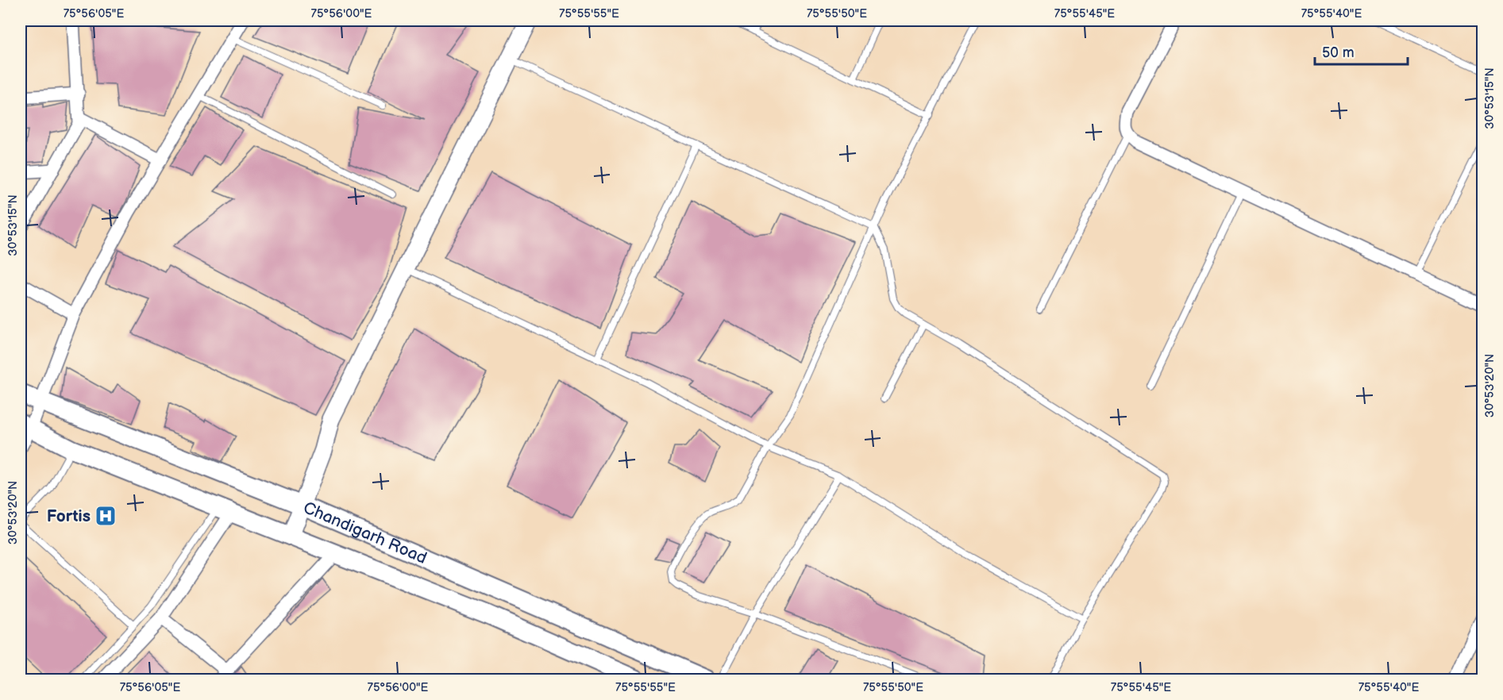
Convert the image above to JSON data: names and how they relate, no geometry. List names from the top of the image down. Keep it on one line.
{"streets":{"main road":["Chandigarh Road"]},"places":{"hospital":["Fortis"]},"scale_bar":"50 m","coordinates":["75°56'05\"E","75°56'00\"E","75°55'55\"E","75°55'50\"E","75°55'45\"E","75°55'40\"E","30°53'15\"N","30°53'20\"N"]}
